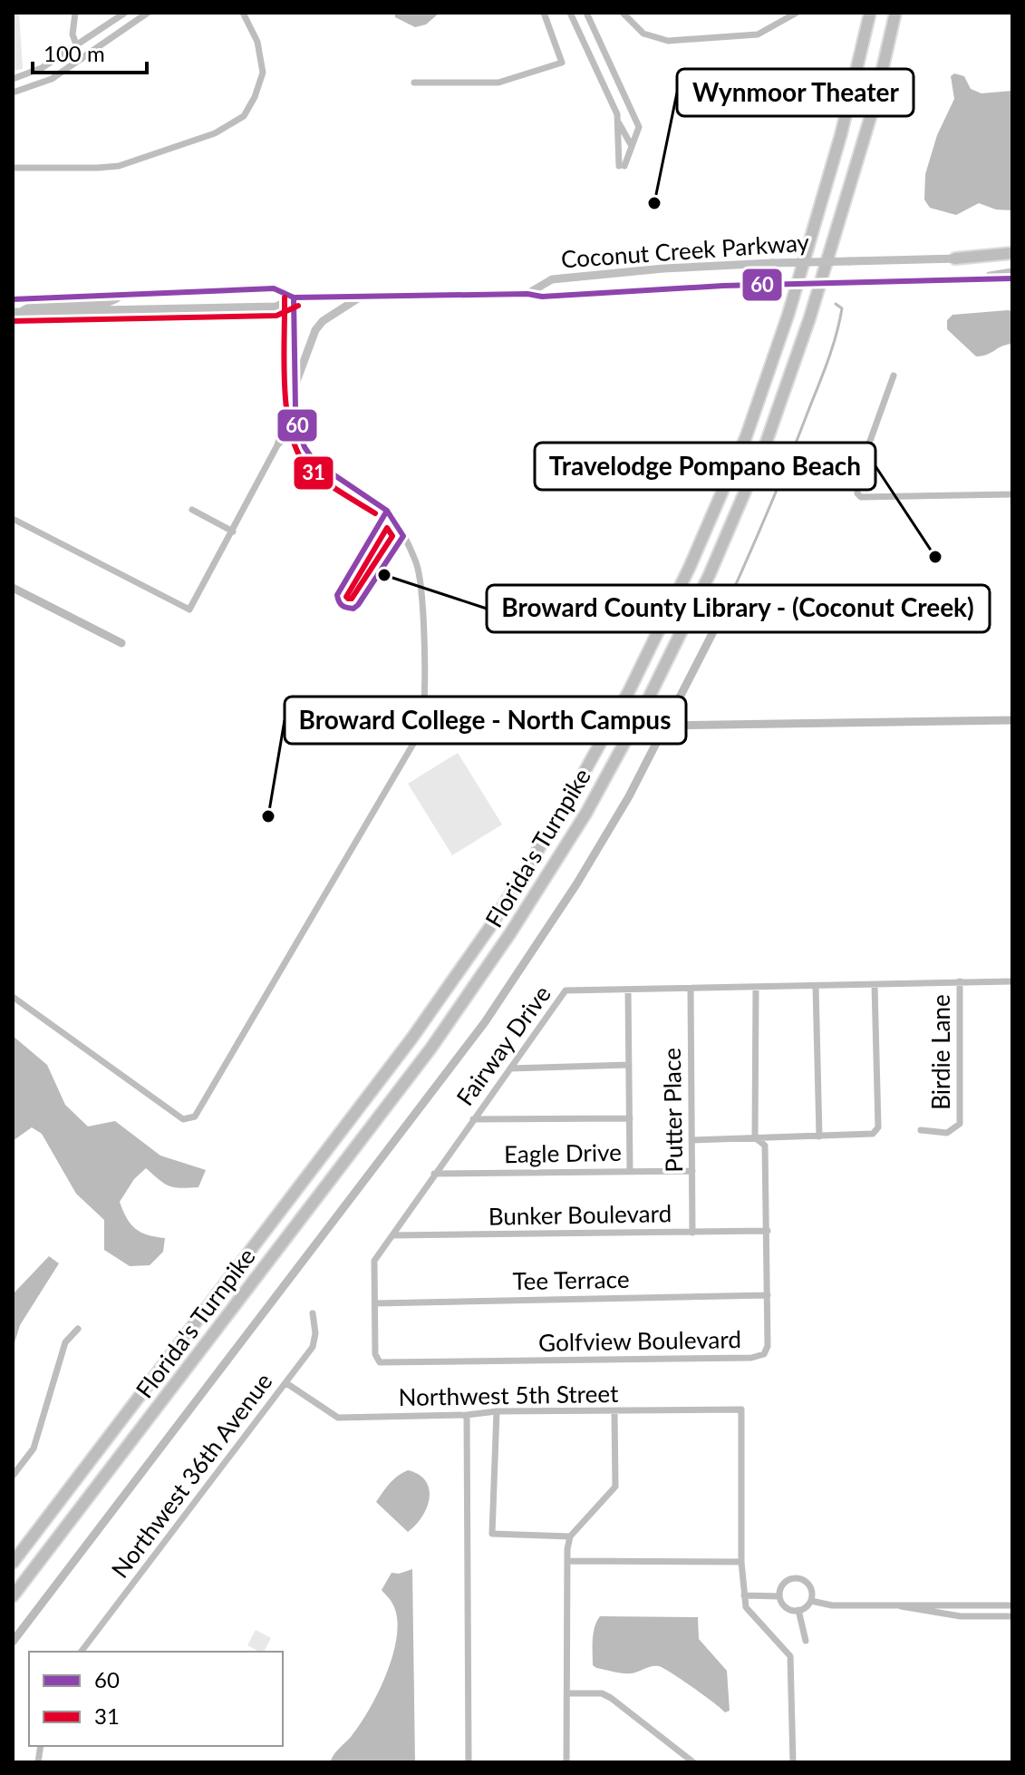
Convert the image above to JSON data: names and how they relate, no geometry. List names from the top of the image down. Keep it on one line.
{"streets":{"highway":["Florida's Turnpike"],"main road":["Coconut Creek Parkway"],"street":["Fairway Drive","Birdie Lane","Putter Place","Eagle Drive","Bunker Boulevard","Tee Terrace","Golfview Boulevard","Northwest 5th Street","Northwest 36th Avenue"]},"crossings":[["Fairway Drive","Birdie Lane"],["Fairway Drive","Putter Place"],["Fairway Drive","Eagle Drive"],["Fairway Drive","Bunker Boulevard"],["Fairway Drive","Tee Terrace"],["Fairway Drive","Golfview Boulevard"],["Putter Place","Eagle Drive"],["Putter Place","Bunker Boulevard"],["Bunker Boulevard","Golfview Boulevard"],["Tee Terrace","Golfview Boulevard"],["Northwest 5th Street","Northwest 36th Avenue"]],"places":["Wynmoor Theater","Travelodge Pompano Beach","Broward County Library - (Coconut Creek)","Broward College - North Campus"],"lines":["transit line 60","transit line 31"],"legend":["60","31"],"scale_bar":"100 m"}
